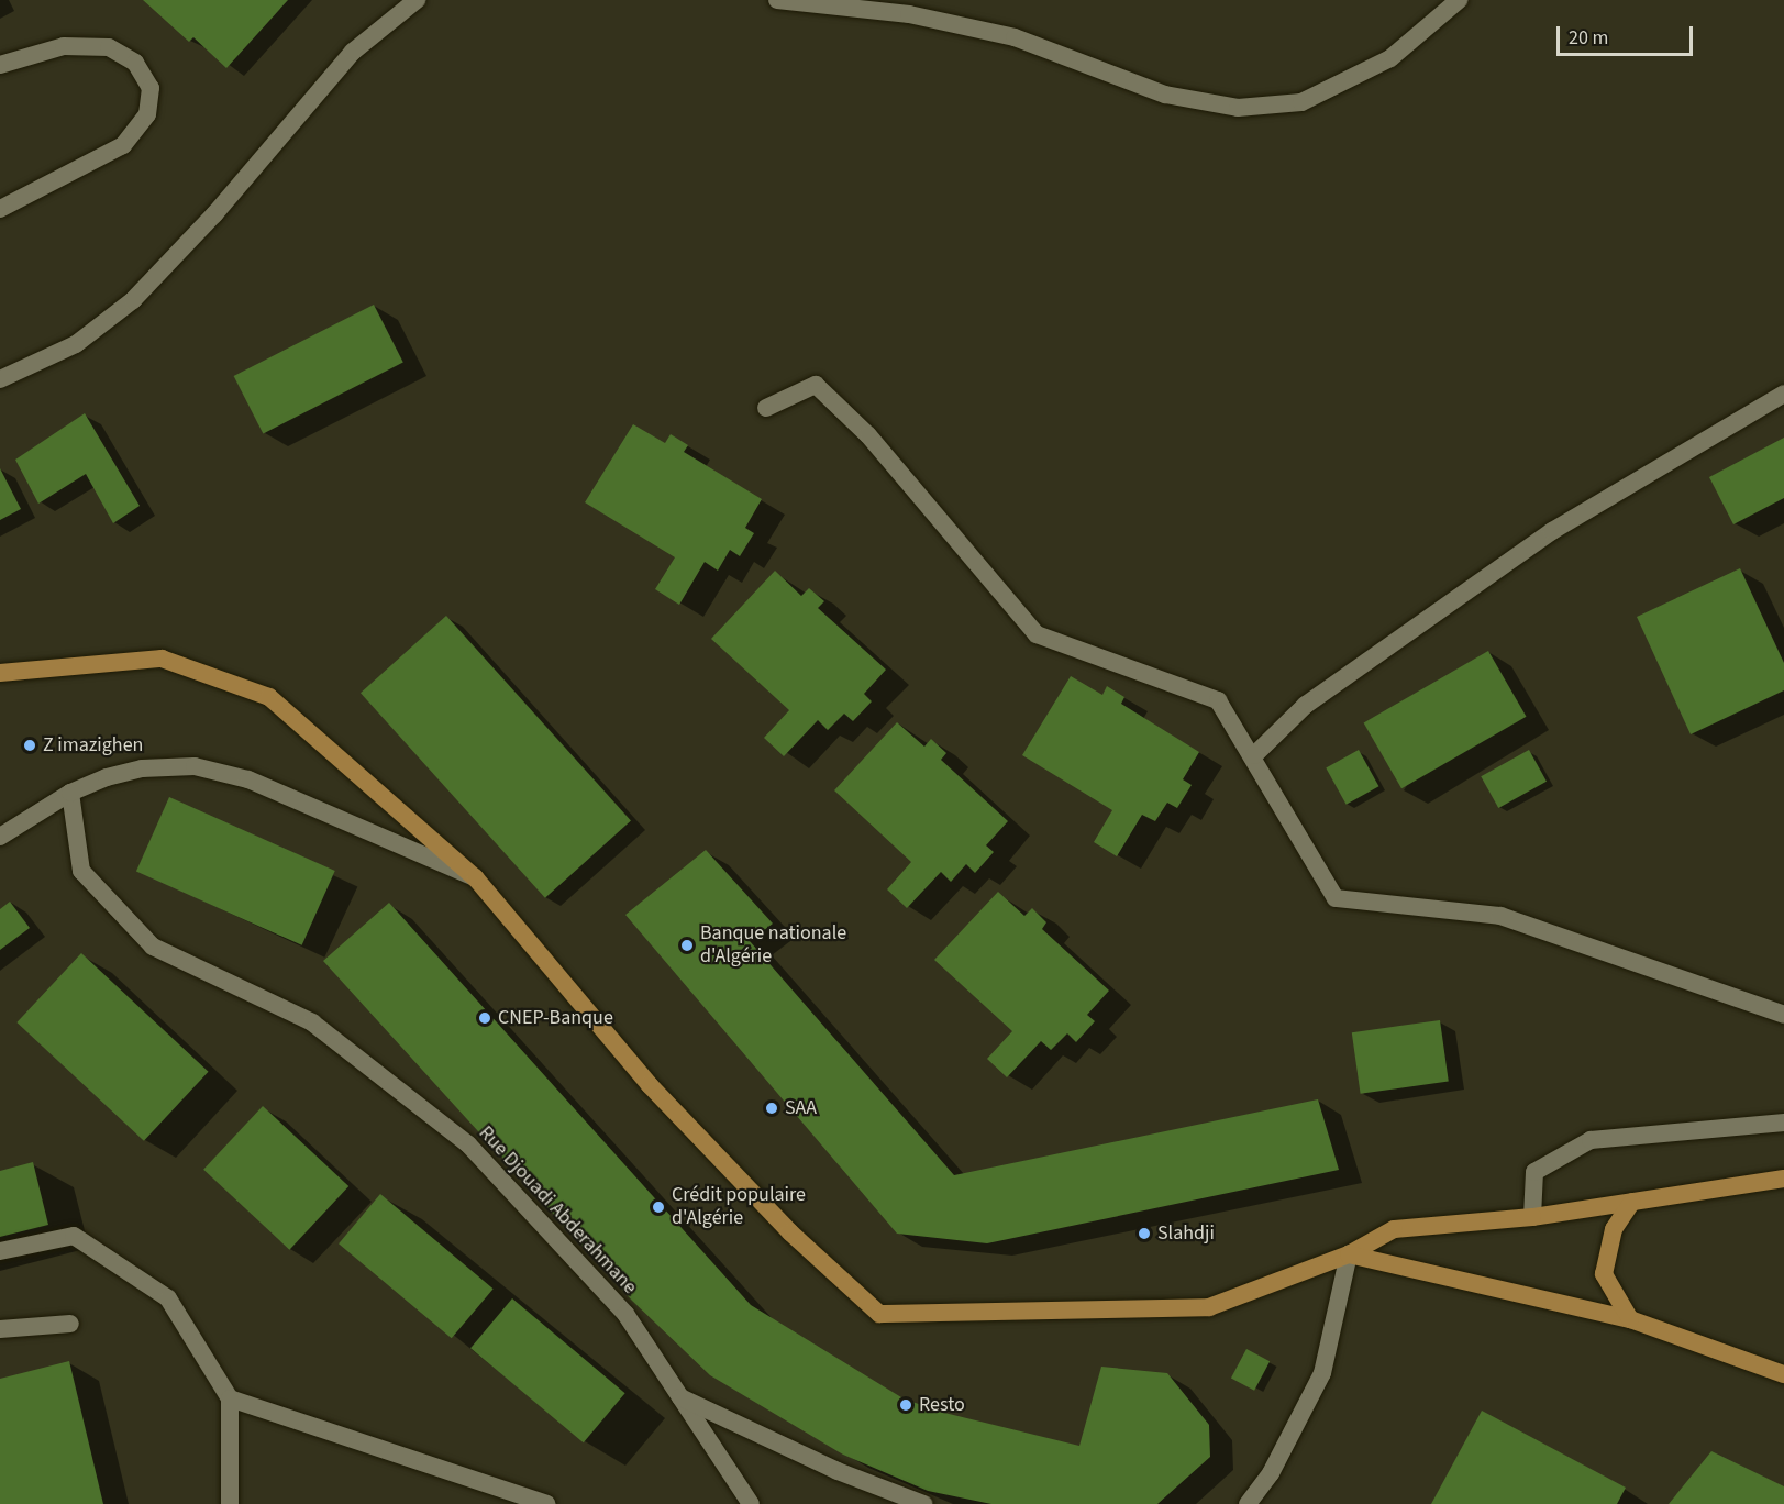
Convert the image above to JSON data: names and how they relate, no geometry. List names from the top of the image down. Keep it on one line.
{"streets":{"street":["Rue Djouadi Abderahmane"]},"places":["Z imazighen","Banque nationale d'Algérie","CNEP-Banque","SAA","Crédit populaire d'Algérie","Slahdji","Resto"],"scale_bar":"20 m"}
